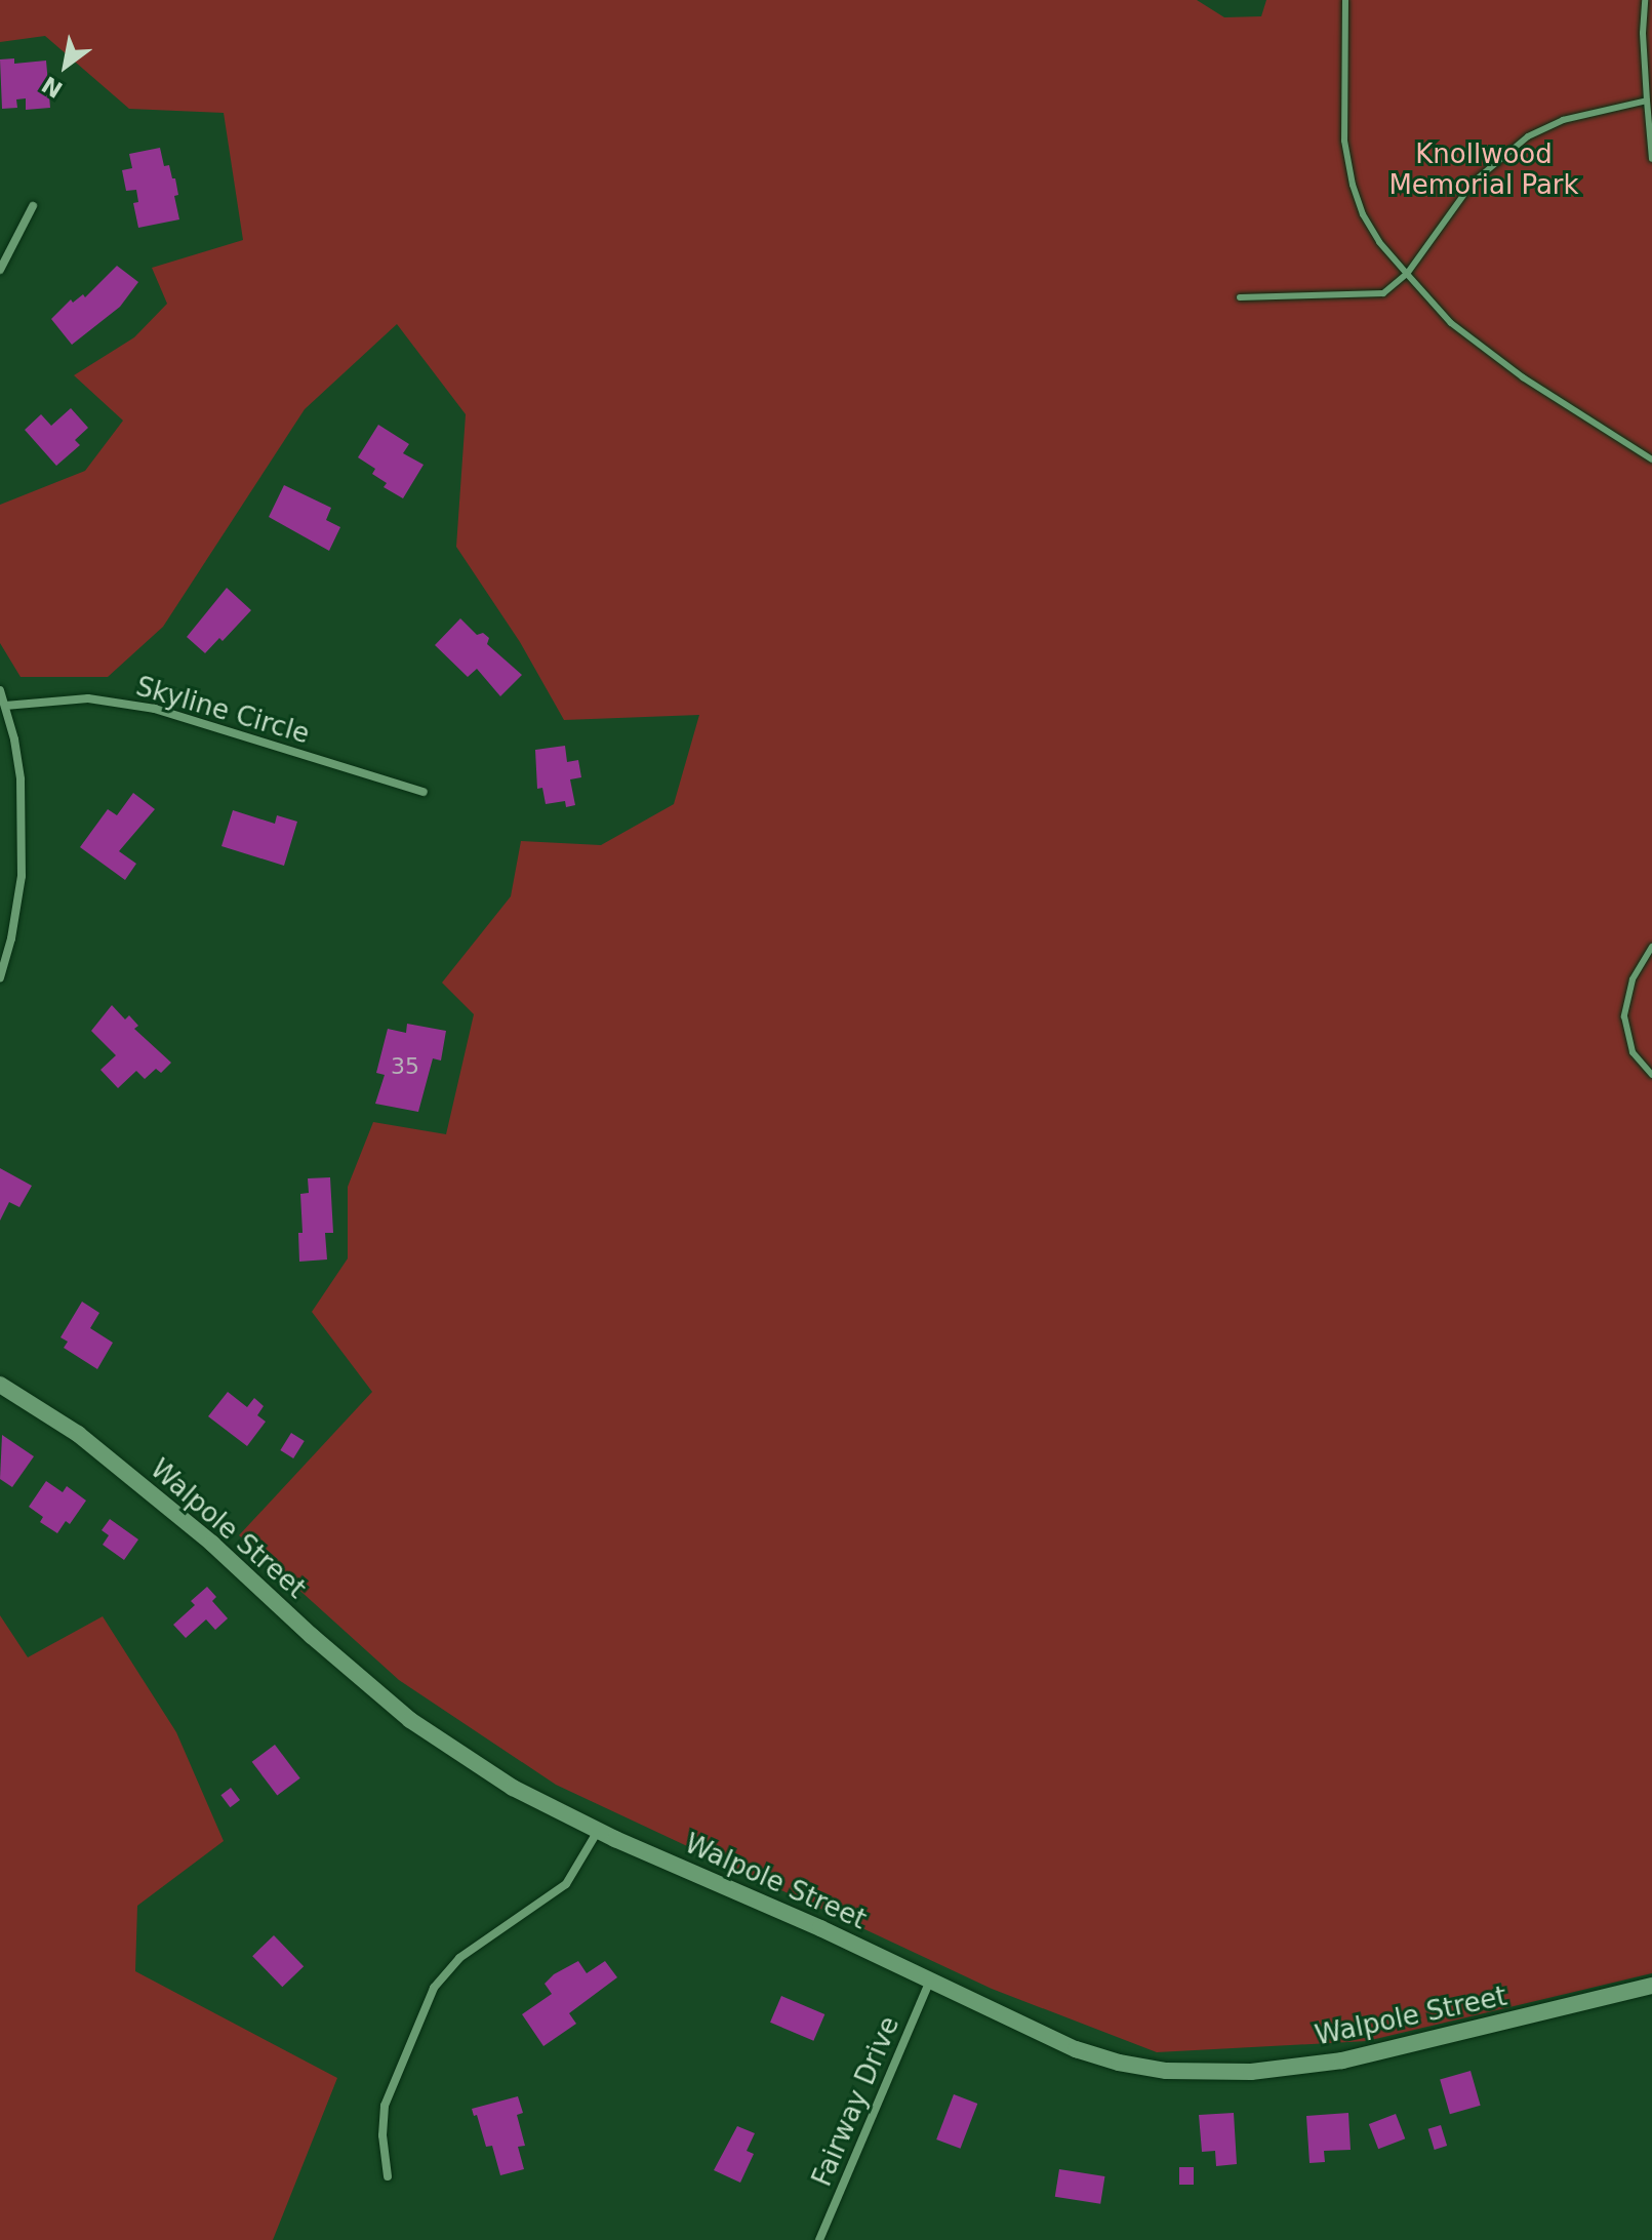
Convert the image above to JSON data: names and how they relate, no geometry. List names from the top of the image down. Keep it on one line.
{"streets":{"main road":["Walpole Street"],"street":["Skyline Circle","Fairway Drive"]},"crossings":[["Walpole Street","Fairway Drive"]],"parks":["Knollwood Memorial Park"],"house_numbers":["35"],"north":"bottom left"}
